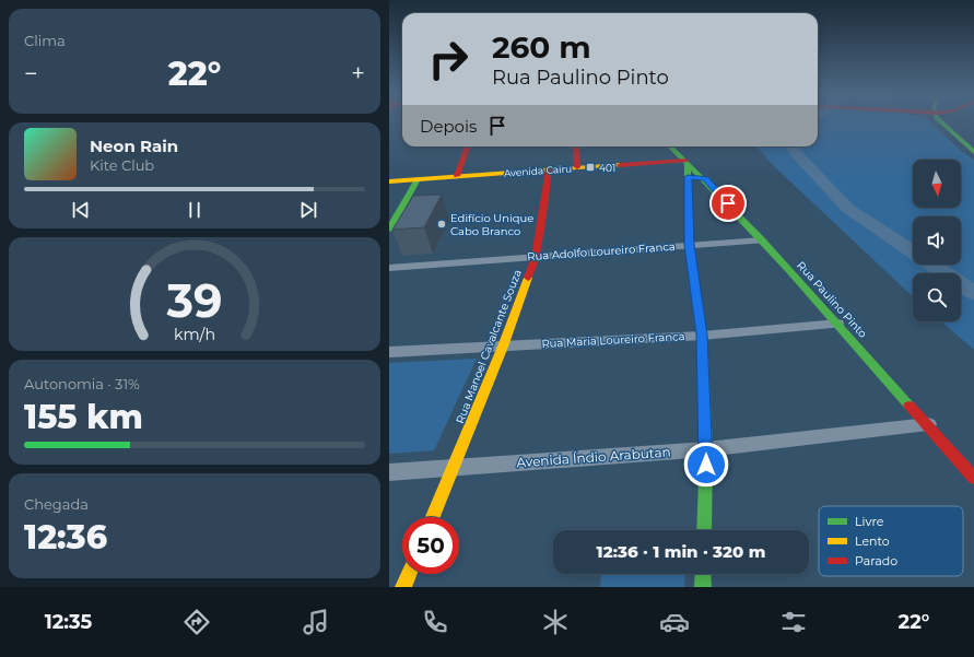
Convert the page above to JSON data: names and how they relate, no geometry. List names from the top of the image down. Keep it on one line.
{"streets":{"main road":["Avenida Cairu","Rua Paulino Pinto","Rua Manoel Cavalcante Souza"],"street":["Rua Adolfo Loureiro Franca","Rua Maria Loureiro Franca","Avenida Índio Arabutan"]},"crossings":[["Avenida Cairu","Rua Paulino Pinto"],["Avenida Cairu","Rua Manoel Cavalcante Souza"],["Rua Adolfo Loureiro Franca","Rua Paulino Pinto"],["Rua Adolfo Loureiro Franca","Rua Manoel Cavalcante Souza"],["Rua Paulino Pinto","Rua Maria Loureiro Franca"],["Rua Paulino Pinto","Avenida Índio Arabutan"],["Rua Maria Loureiro Franca","Rua Manoel Cavalcante Souza"],["Rua Manoel Cavalcante Souza","Avenida Índio Arabutan"]],"places":{"transit":["401"],"other":["Edifício Unique Cabo Branco"]},"legend":["Livre","Lento","Parado"],"north":"bottom","page":{"tile":["Clima",["Autonomia · 31%","155 km"],["Chegada","12:36"]],"turn":["260 m","Rua Paulino Pinto"],"heat":["−","22°","+"],"then":"Depois","song":["Neon Rain","Kite Club"],"limit":"50","trip":"12:36 · 1 min · 320 m","tabs":["12:35","22°"],"gauge":["39","km/h"]}}
